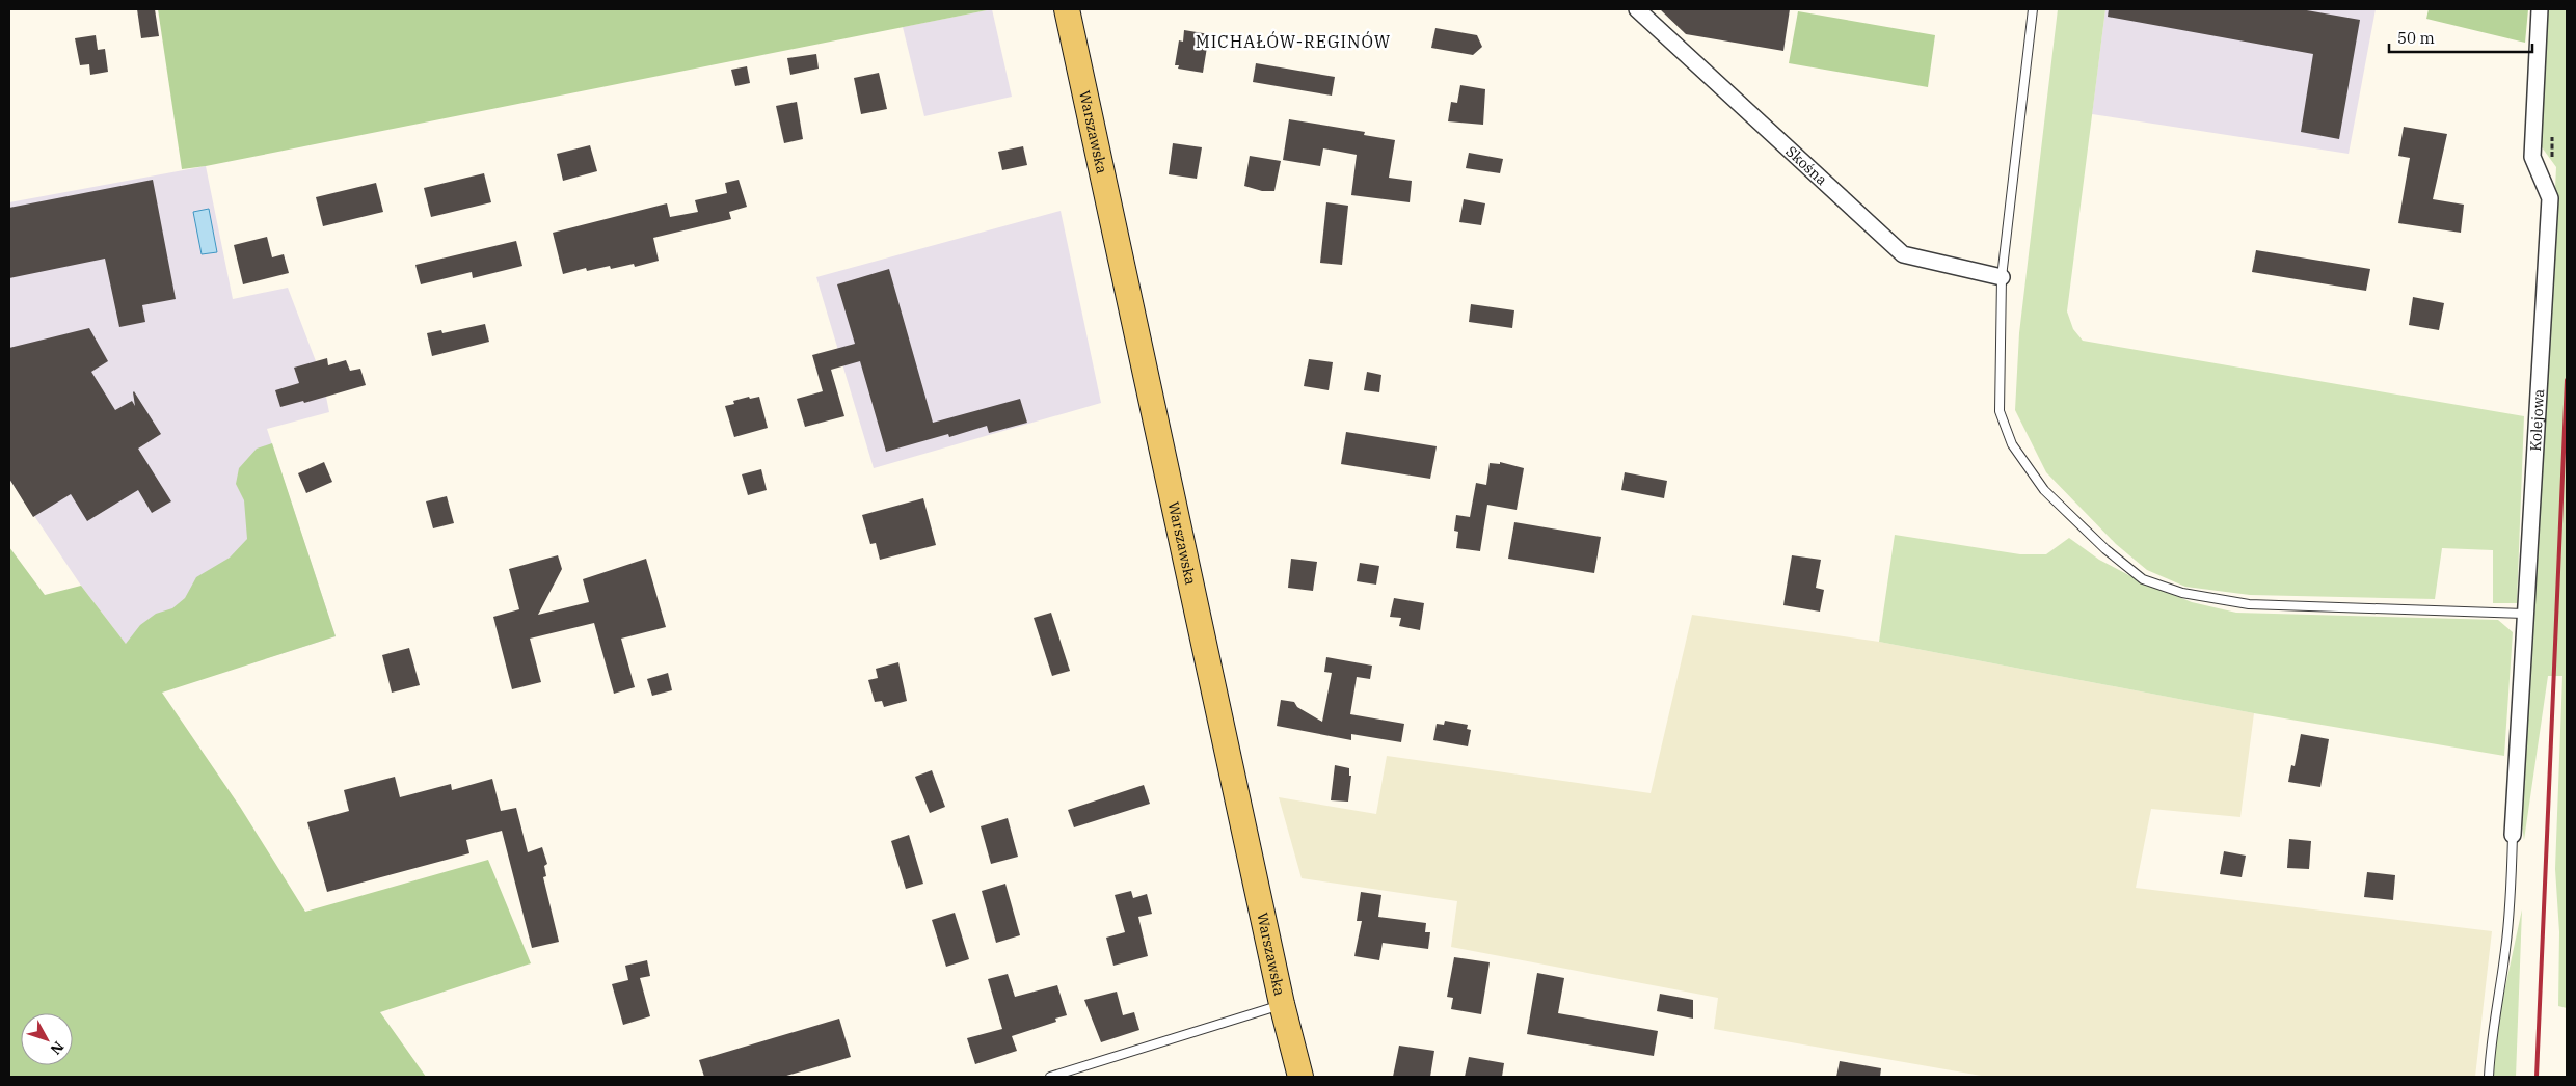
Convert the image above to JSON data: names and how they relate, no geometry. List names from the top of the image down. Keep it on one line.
{"streets":{"main road":["Warszawska"],"street":["Skośna","Kolejowa"]},"districts":["MICHAŁÓW-REGINÓW"],"scale_bar":"50 m","north":"bottom right"}
